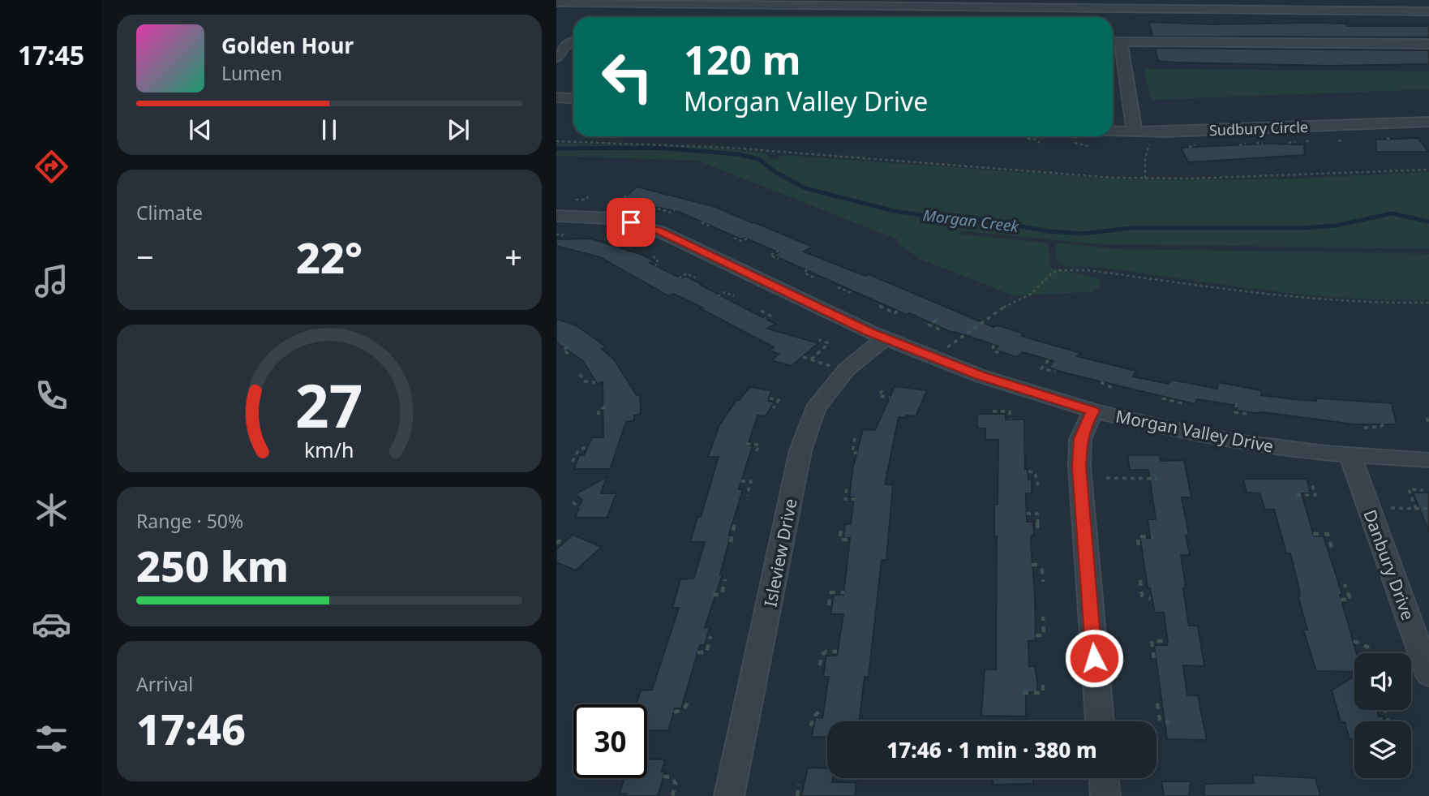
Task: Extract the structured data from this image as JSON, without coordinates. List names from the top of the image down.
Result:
{
  "streets": {
    "street": [
      "Sudbury Circle",
      "Morgan Valley Drive",
      "Isleview Drive",
      "Danbury Drive"
    ]
  },
  "crossings": [
    ["Morgan Valley Drive", "Isleview Drive"],
    ["Morgan Valley Drive", "Danbury Drive"]
  ],
  "water": ["Morgan Creek"],
  "page": {
    "tabs": "17:45",
    "turn": ["120 m", "Morgan Valley Drive"],
    "song": ["Golden Hour", "Lumen"],
    "tile": [
      "Climate",
      ["Range · 50%", "250 km"],
      ["Arrival", "17:46"]
    ],
    "heat": ["−", "22°", "+"],
    "limit": "30",
    "trip": "17:46 · 1 min · 380 m",
    "gauge": ["27", "km/h"]
  }
}
